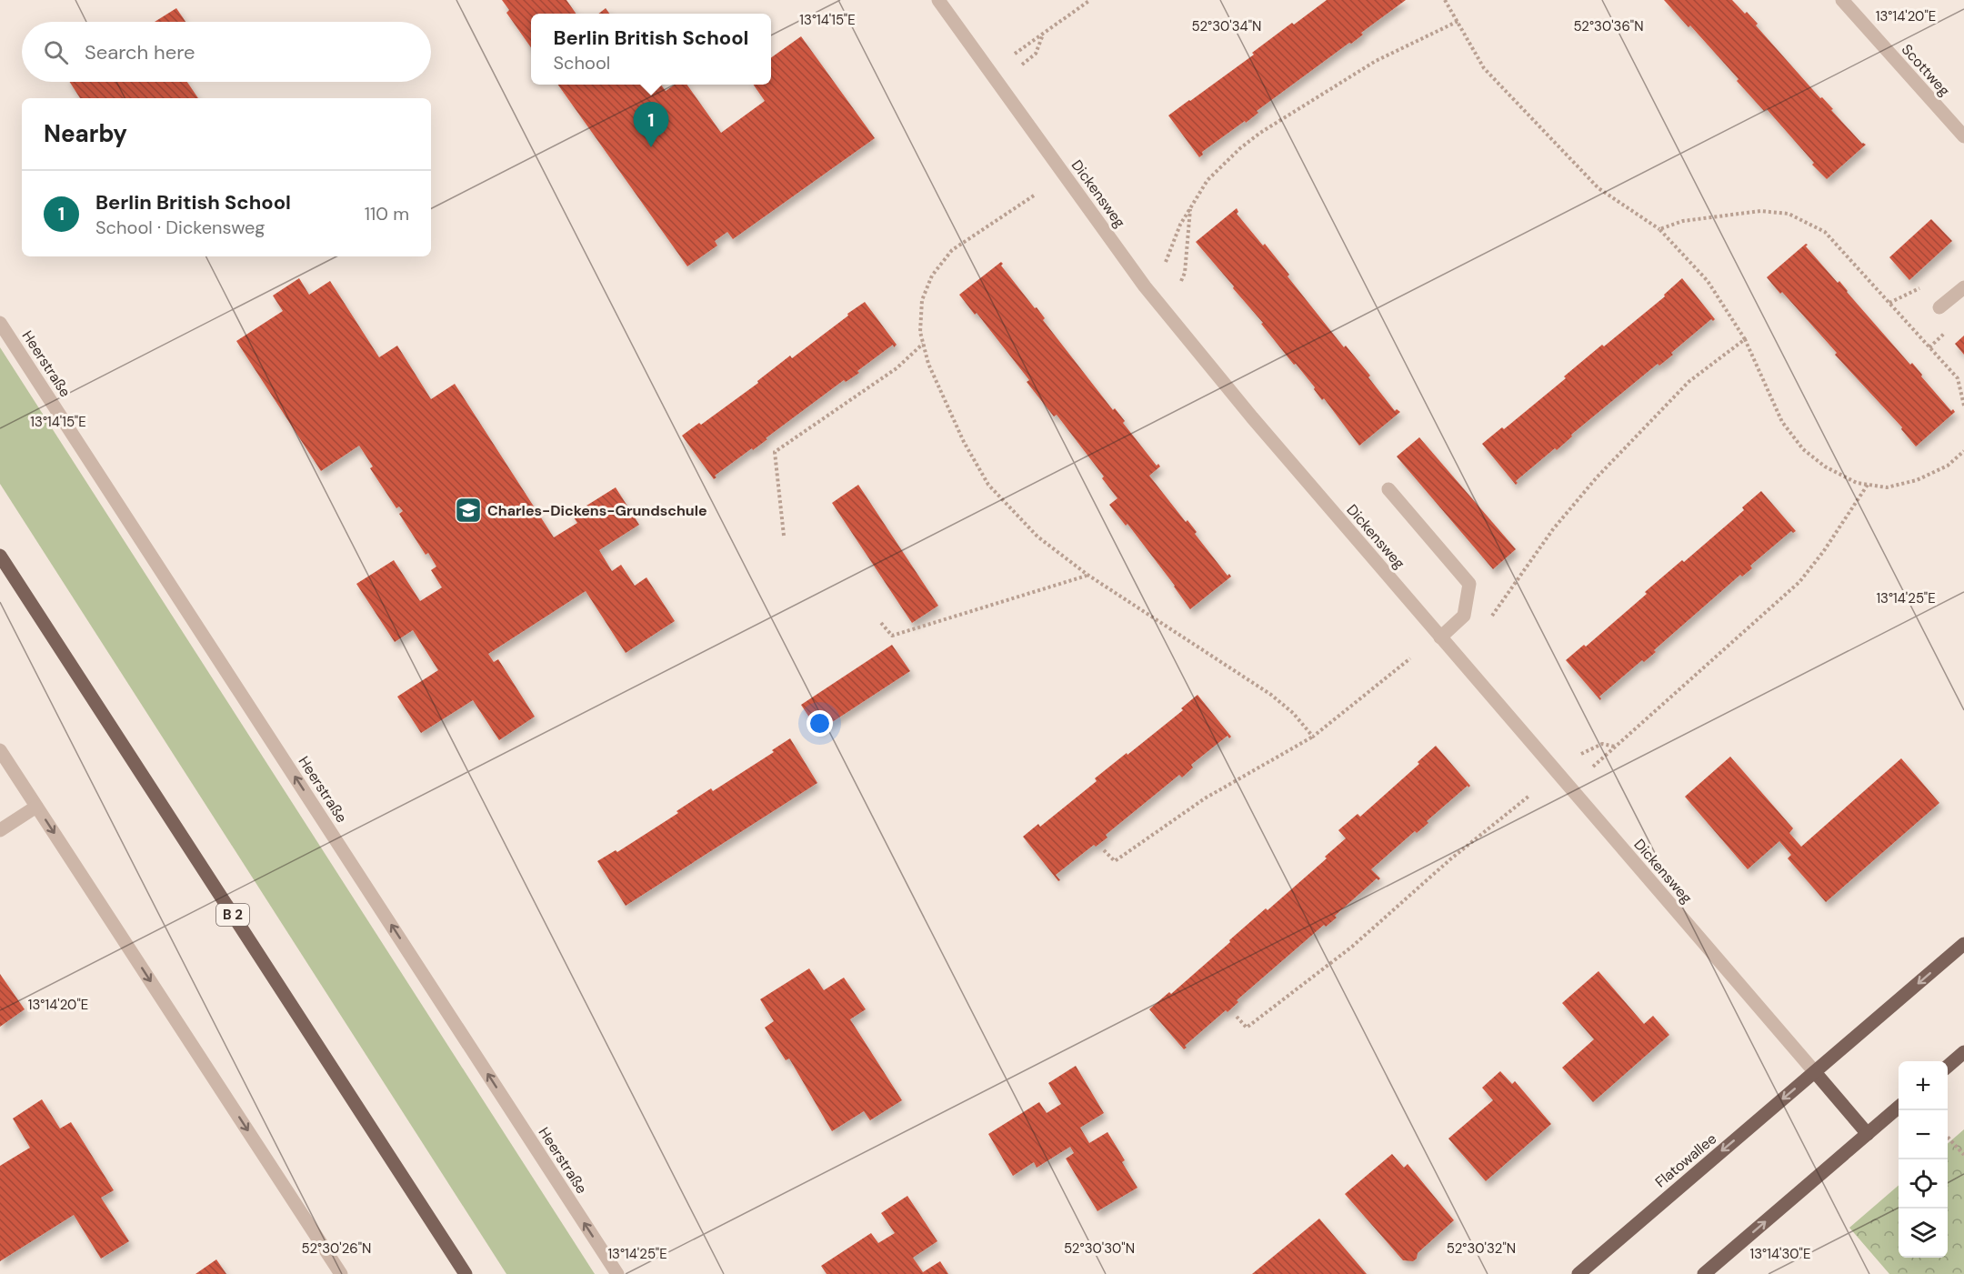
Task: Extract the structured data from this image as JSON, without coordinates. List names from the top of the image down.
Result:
{
  "streets": {
    "main road": ["B 2", "Flatowallee"],
    "street": ["Scottweg", "Dickensweg", "Heerstraße"]
  },
  "crossings": [
    ["Dickensweg", "Flatowallee"]
  ],
  "one_way": ["Heerstraße"],
  "places": {
    "school or university": ["Charles-Dickens-Grundschule"]
  },
  "page": {
    "popup": ["Berlin British School", "School"],
    "search": "Search here",
    "heading": "Nearby",
    "pins": "1",
    "list": [
      {
        "mark": "1",
        "name": "Berlin British School",
        "note": "School · Dickensweg",
        "value": "110 m"
      }
    ],
    "map_buttons": ["+", "−"]
  },
  "coordinates": [
    "13°14'20\"E",
    "13°14'15\"E",
    "52°30'34\"N",
    "52°30'36\"N",
    "13°14'25\"E",
    "52°30'26\"N",
    "52°30'30\"N",
    "52°30'32\"N",
    "13°14'30\"E"
  ]
}
